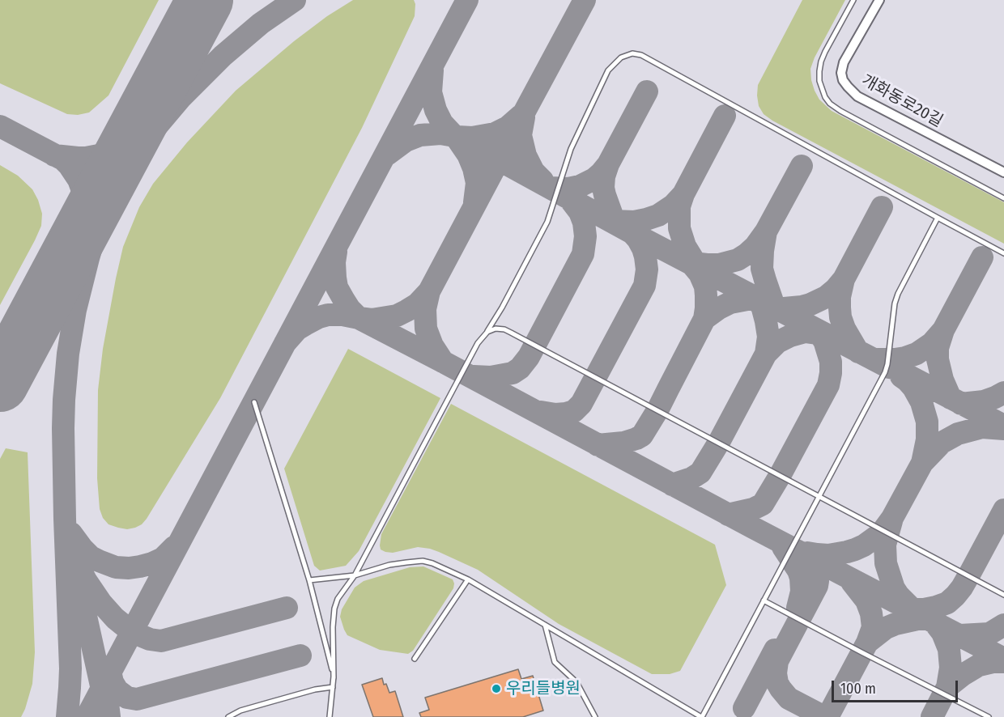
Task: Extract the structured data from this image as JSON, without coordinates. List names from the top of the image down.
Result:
{
  "streets": {
    "street": ["개화동로20길"]
  },
  "places": ["우리들병원"],
  "scale_bar": "100 m"
}
